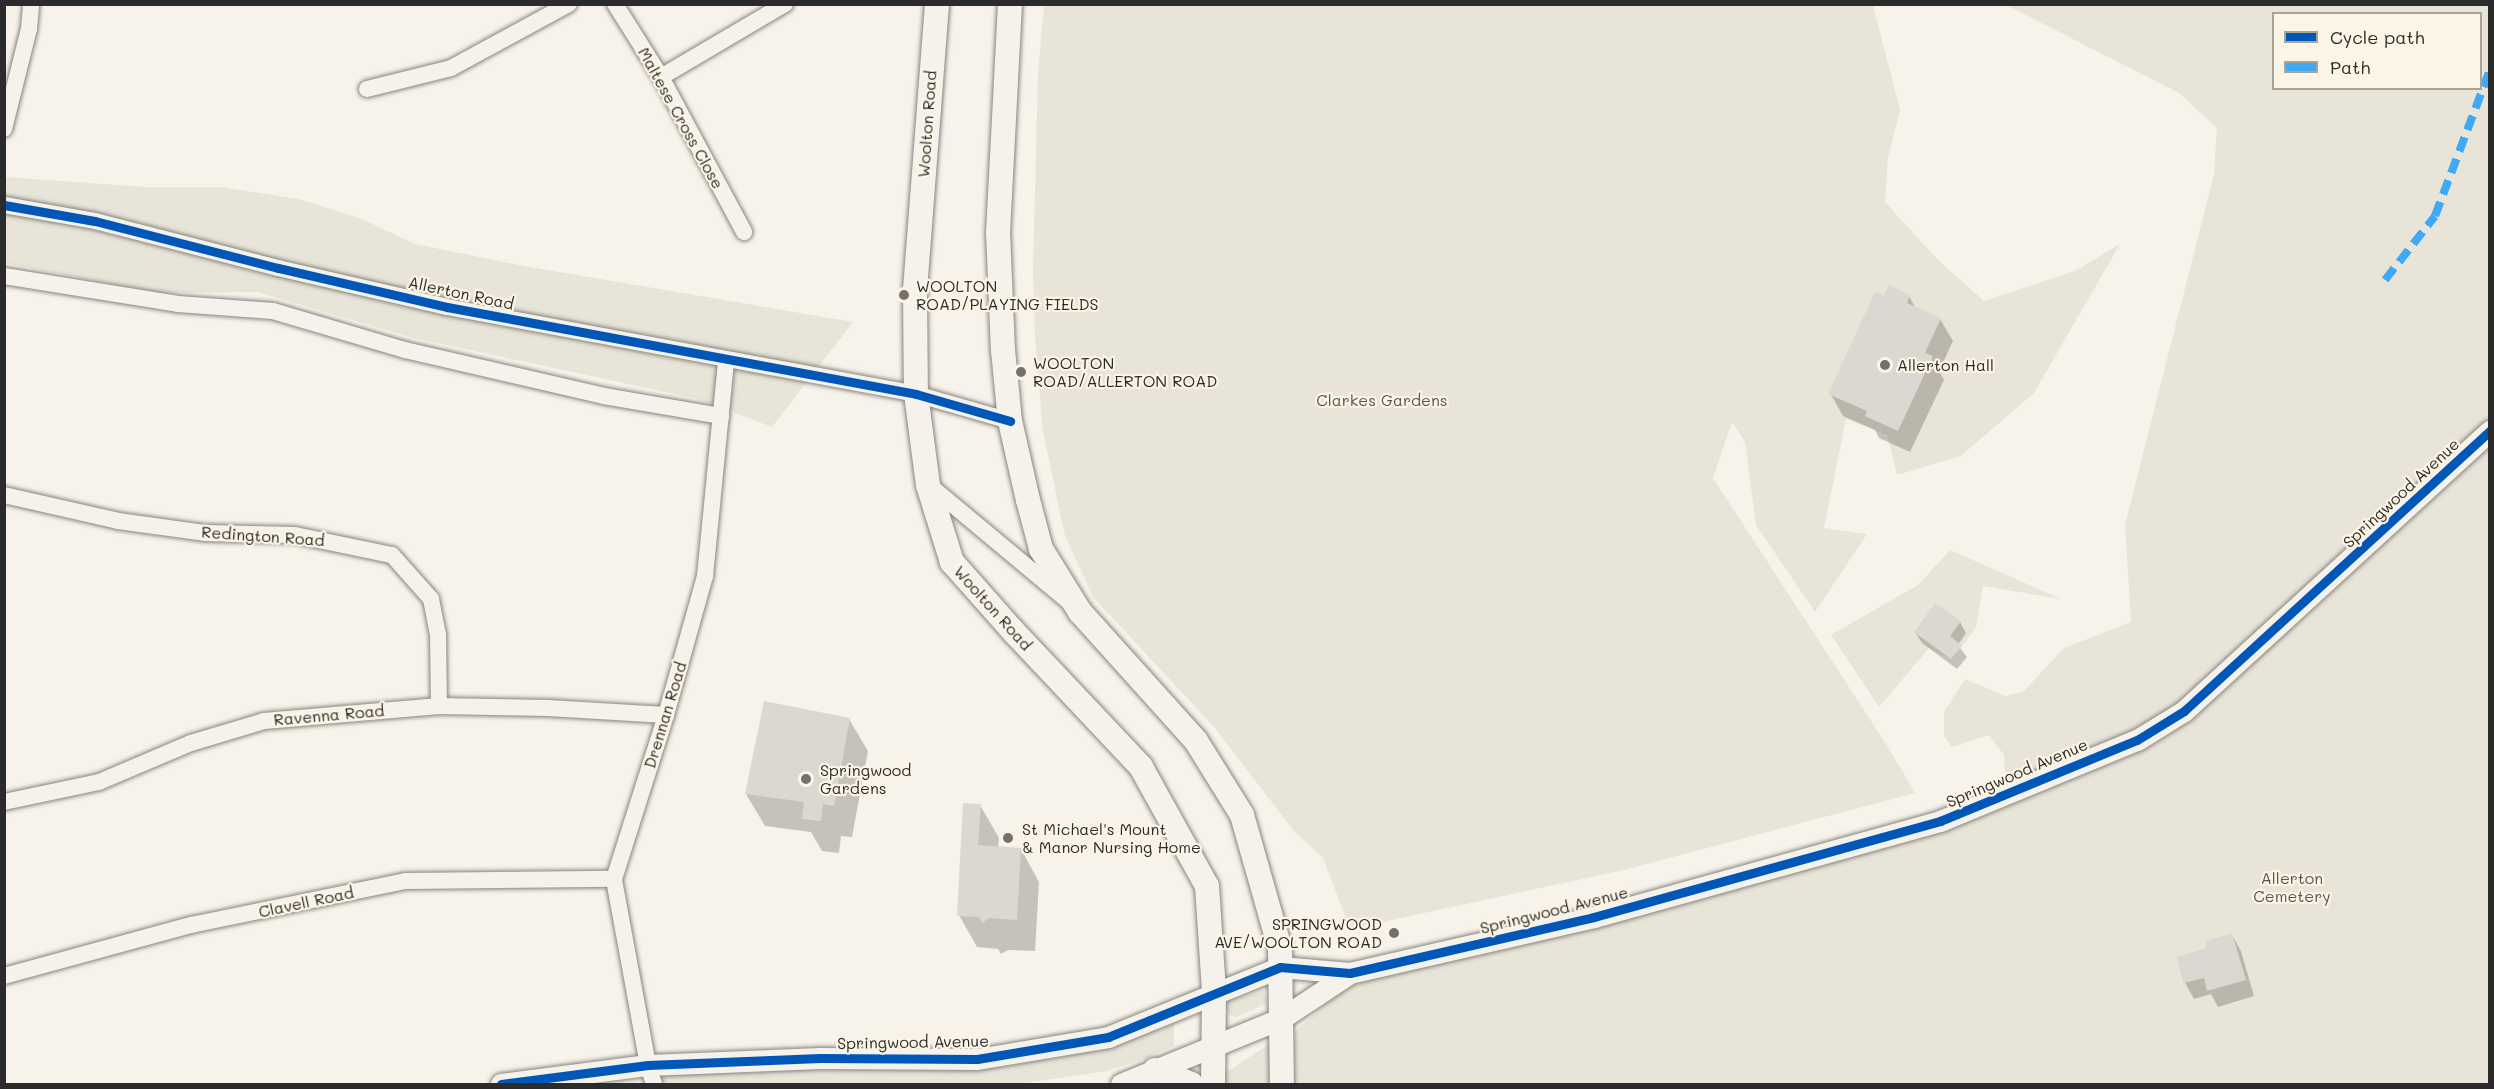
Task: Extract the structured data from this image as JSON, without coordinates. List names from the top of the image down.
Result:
{
  "streets": {
    "main road": ["Woolton Road"],
    "street": [
      "Maltese Cross Close",
      "Allerton Road",
      "Springwood Avenue",
      "Redington Road",
      "Ravenna Road",
      "Drennan Road",
      "Clavell Road"
    ]
  },
  "crossings": [
    ["Woolton Road", "Allerton Road"],
    ["Woolton Road", "Springwood Avenue"],
    ["Allerton Road", "Drennan Road"],
    ["Springwood Avenue", "Drennan Road"],
    ["Redington Road", "Ravenna Road"],
    ["Ravenna Road", "Drennan Road"],
    ["Drennan Road", "Clavell Road"]
  ],
  "parks": ["Clarkes Gardens", "Allerton Cemetery"],
  "places": [
    "WOOLTON ROAD/PLAYING FIELDS",
    "Allerton Hall",
    "WOOLTON ROAD/ALLERTON ROAD",
    "Springwood Gardens",
    "St Michael's Mount & Manor Nursing Home",
    "SPRINGWOOD AVE/WOOLTON ROAD"
  ],
  "legend": ["Cycle path", "Path"]
}
